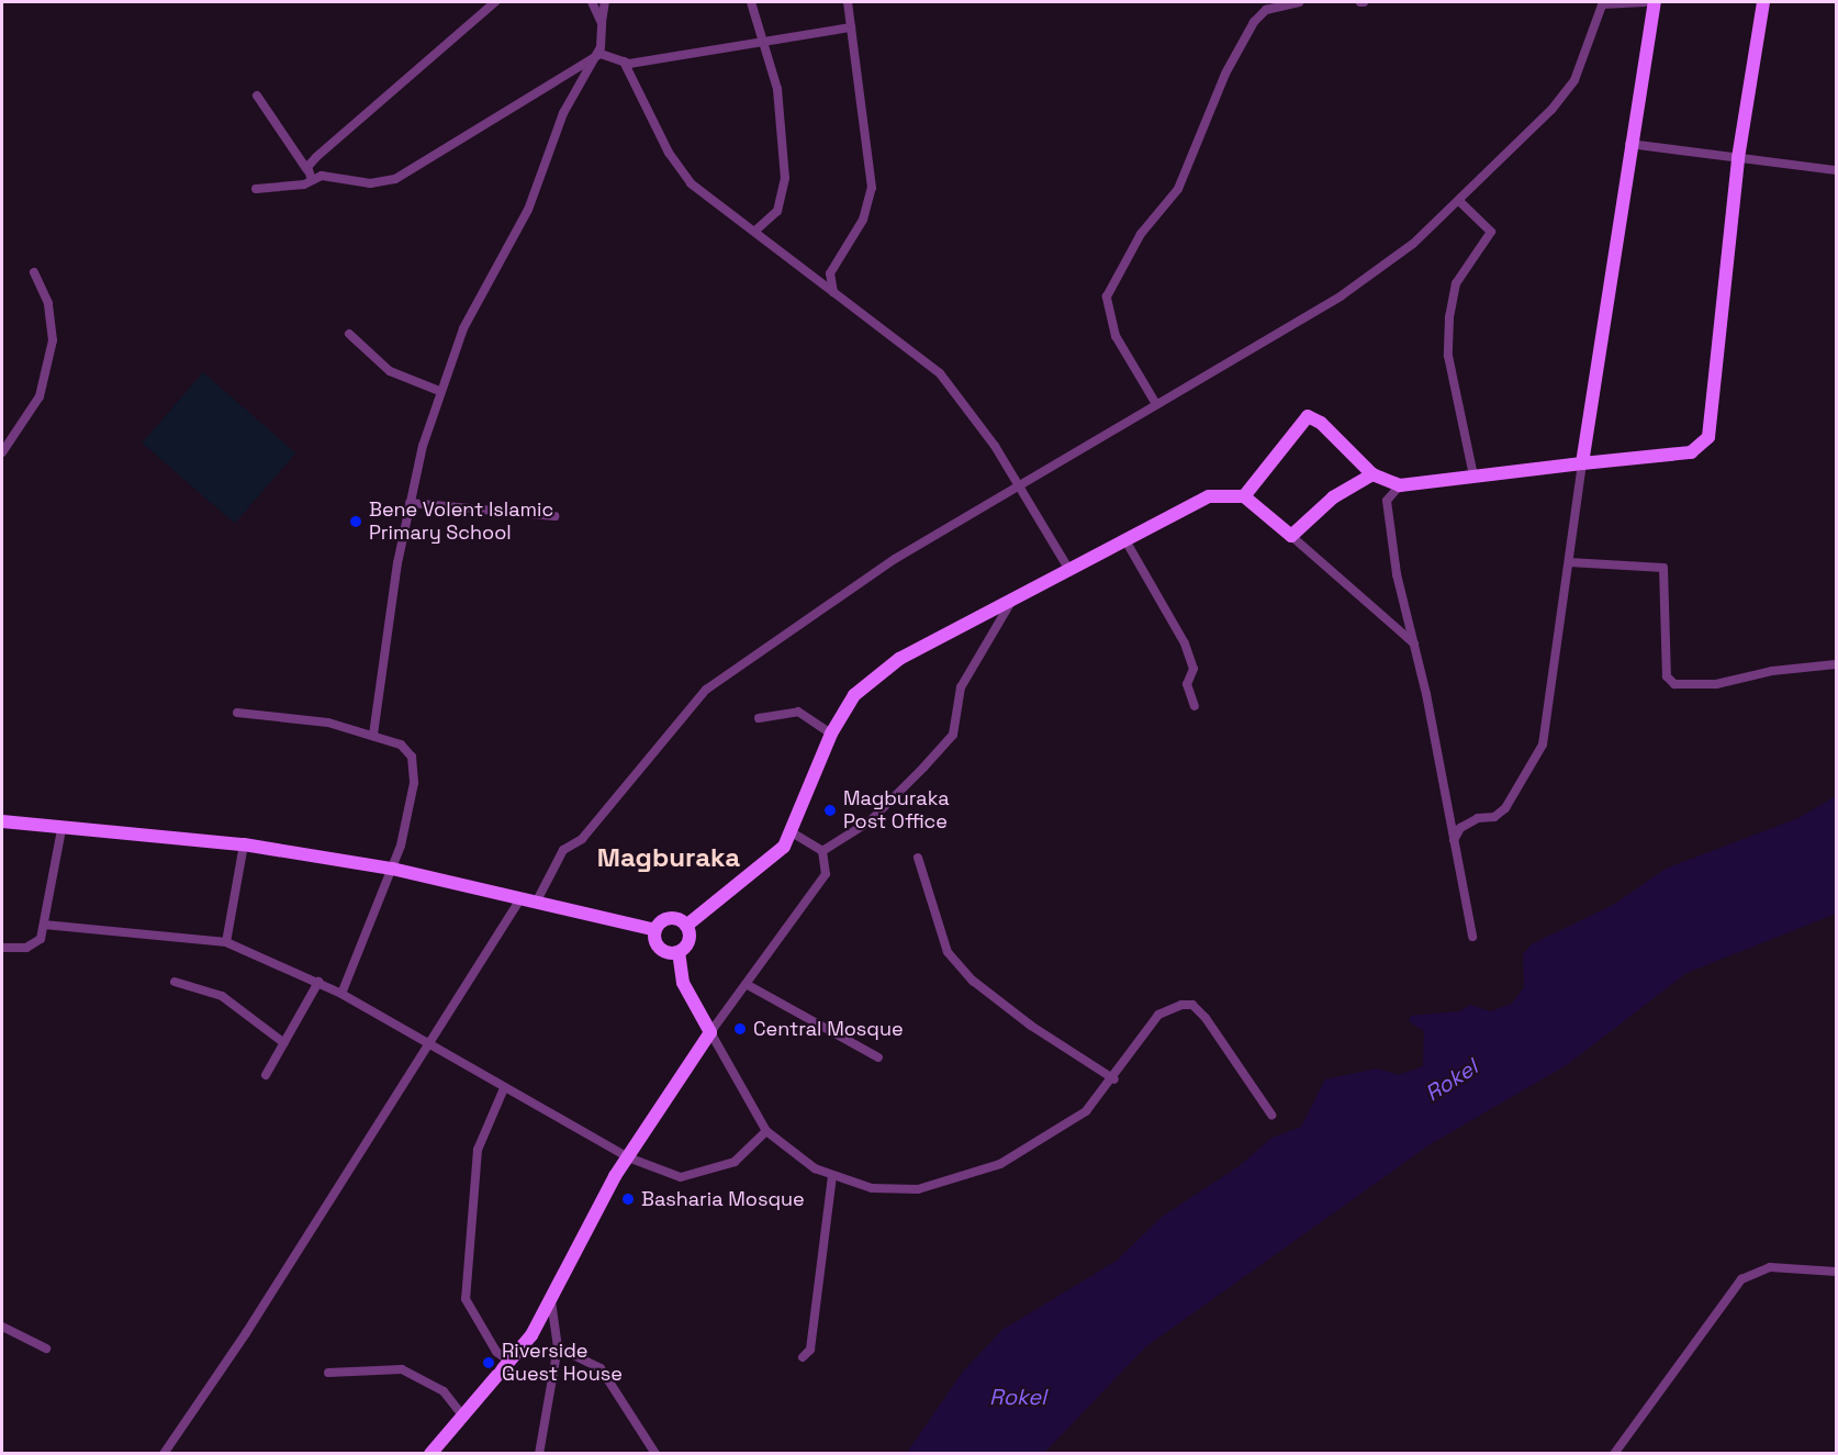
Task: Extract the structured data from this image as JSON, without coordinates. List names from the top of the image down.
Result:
{
  "districts": ["Magburaka"],
  "water": ["Rokel"],
  "places": [
    "Bene Volent Islamic Primary School",
    "Magburaka Post Office",
    "Central Mosque",
    "Basharia Mosque",
    "Riverside Guest House"
  ]
}
